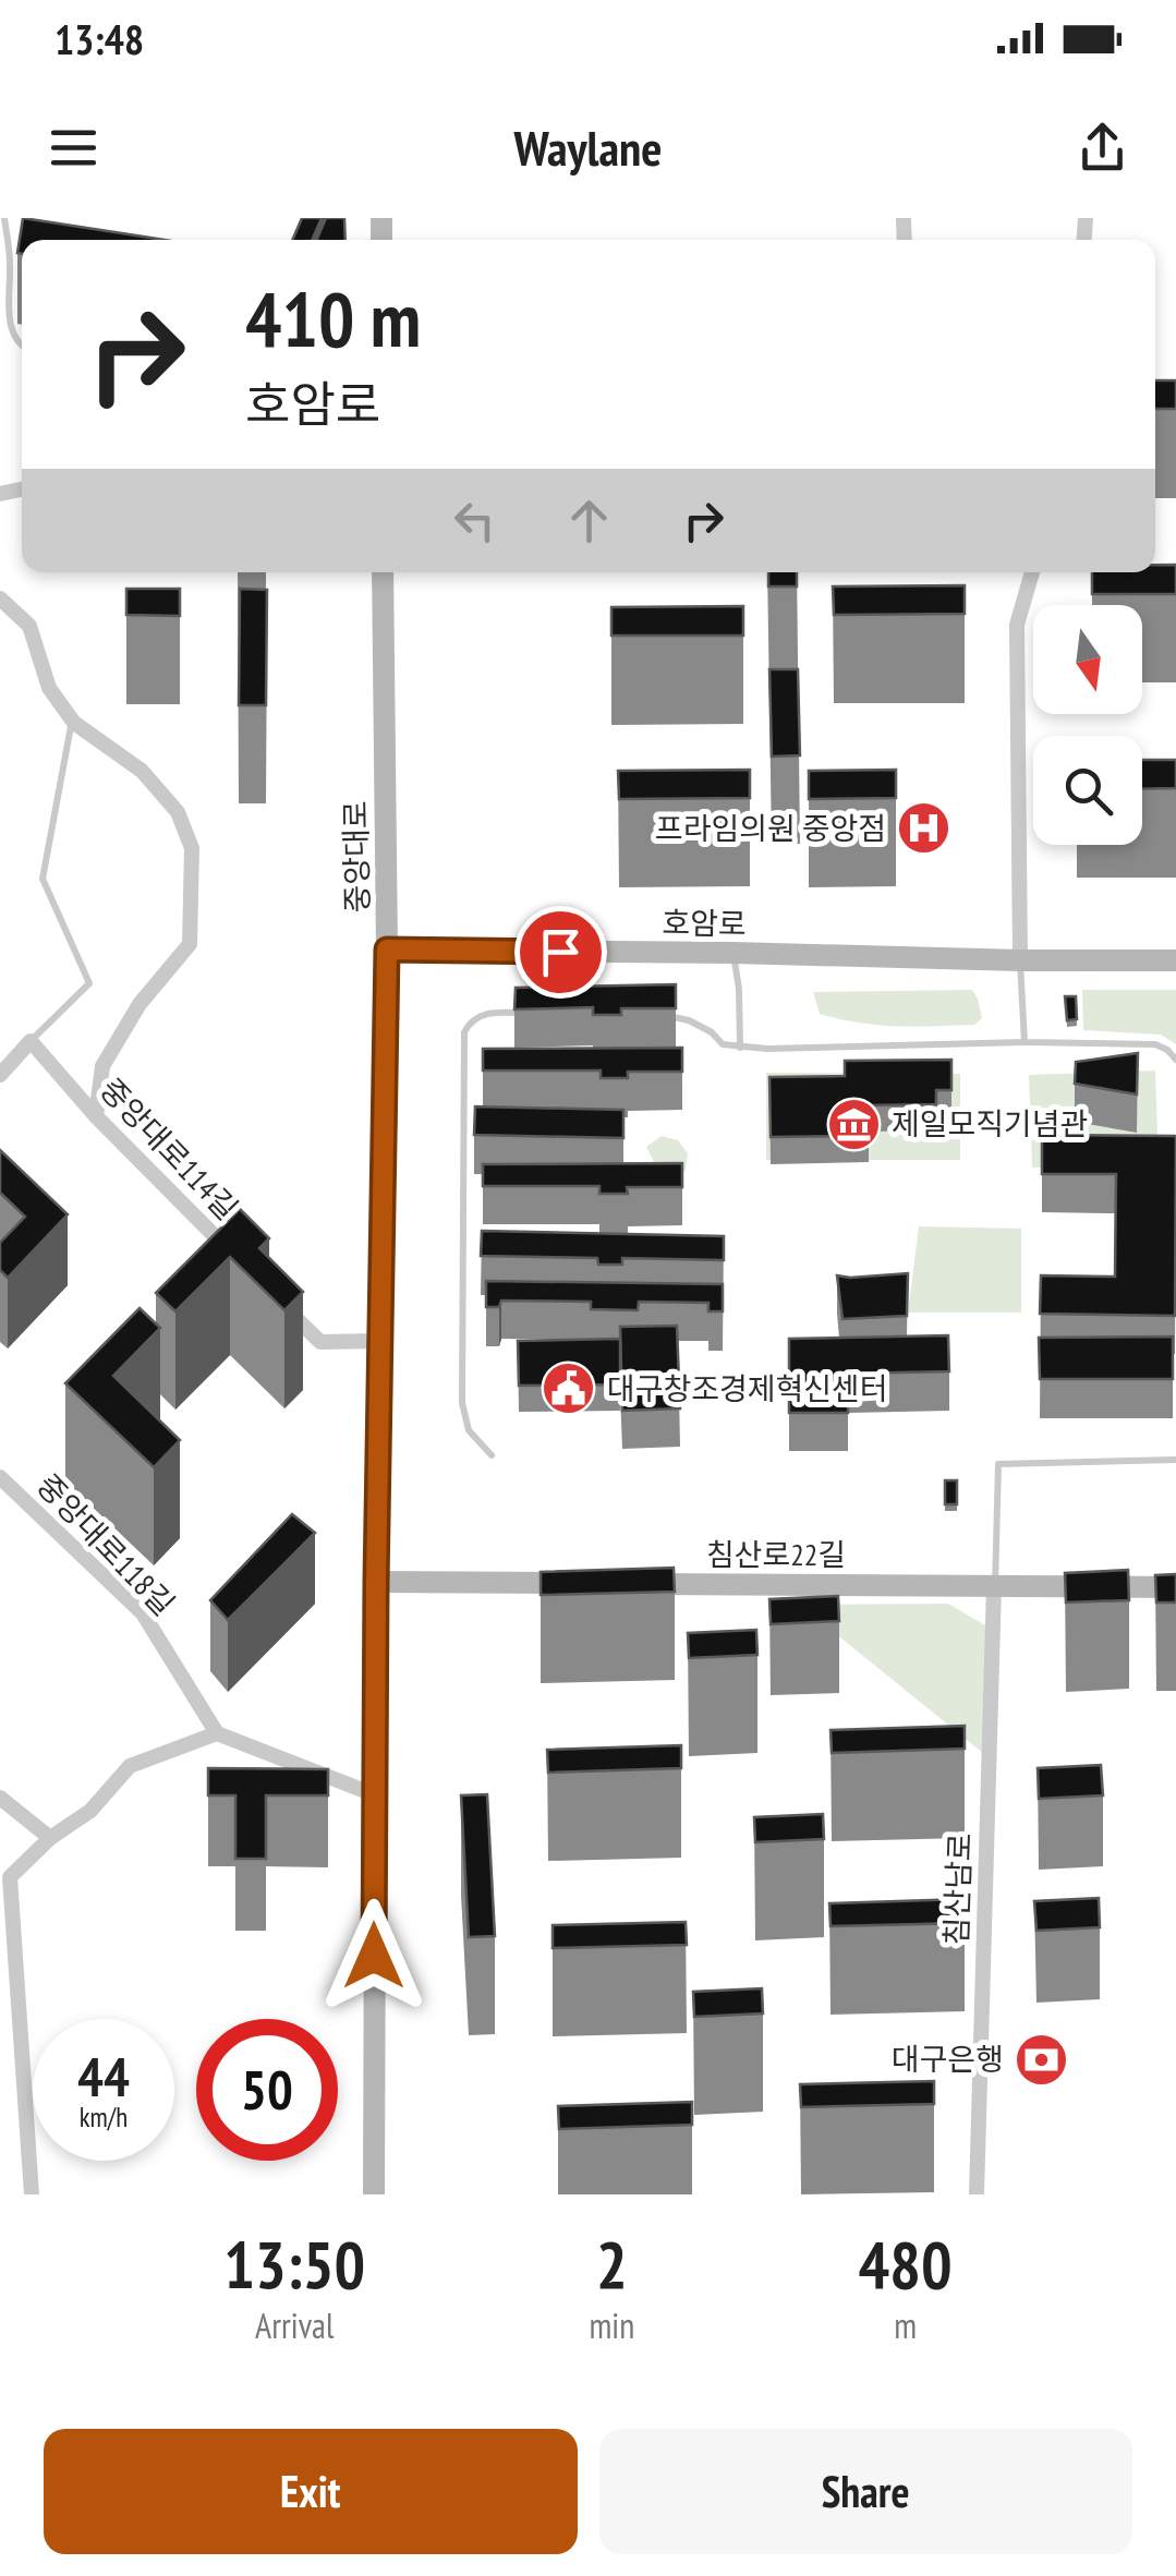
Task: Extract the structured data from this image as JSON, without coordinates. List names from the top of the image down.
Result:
{
  "streets": {
    "main road": ["중앙대로", "호암로", "침산로22길"],
    "street": ["중앙대로114길", "중앙대로118길", "침산남로"]
  },
  "crossings": [
    ["중앙대로", "호암로"],
    ["침산로22길", "침산남로"]
  ],
  "places": {
    "hospital": ["프라임의원 중앙점"],
    "museum": ["제일모직기념관"],
    "public building": ["대구창조경제혁신센터"],
    "bank": ["대구은행"]
  },
  "north": "bottom",
  "page": {
    "status": "13:48",
    "header": "Waylane",
    "turn": ["410 m", "호암로"],
    "speed": "44 km/h",
    "limit": "50",
    "eta": [
      "13:50",
      "Arrival",
      "2",
      "min",
      "480",
      "m"
    ],
    "buttons": ["Exit", "Share"]
  }
}
